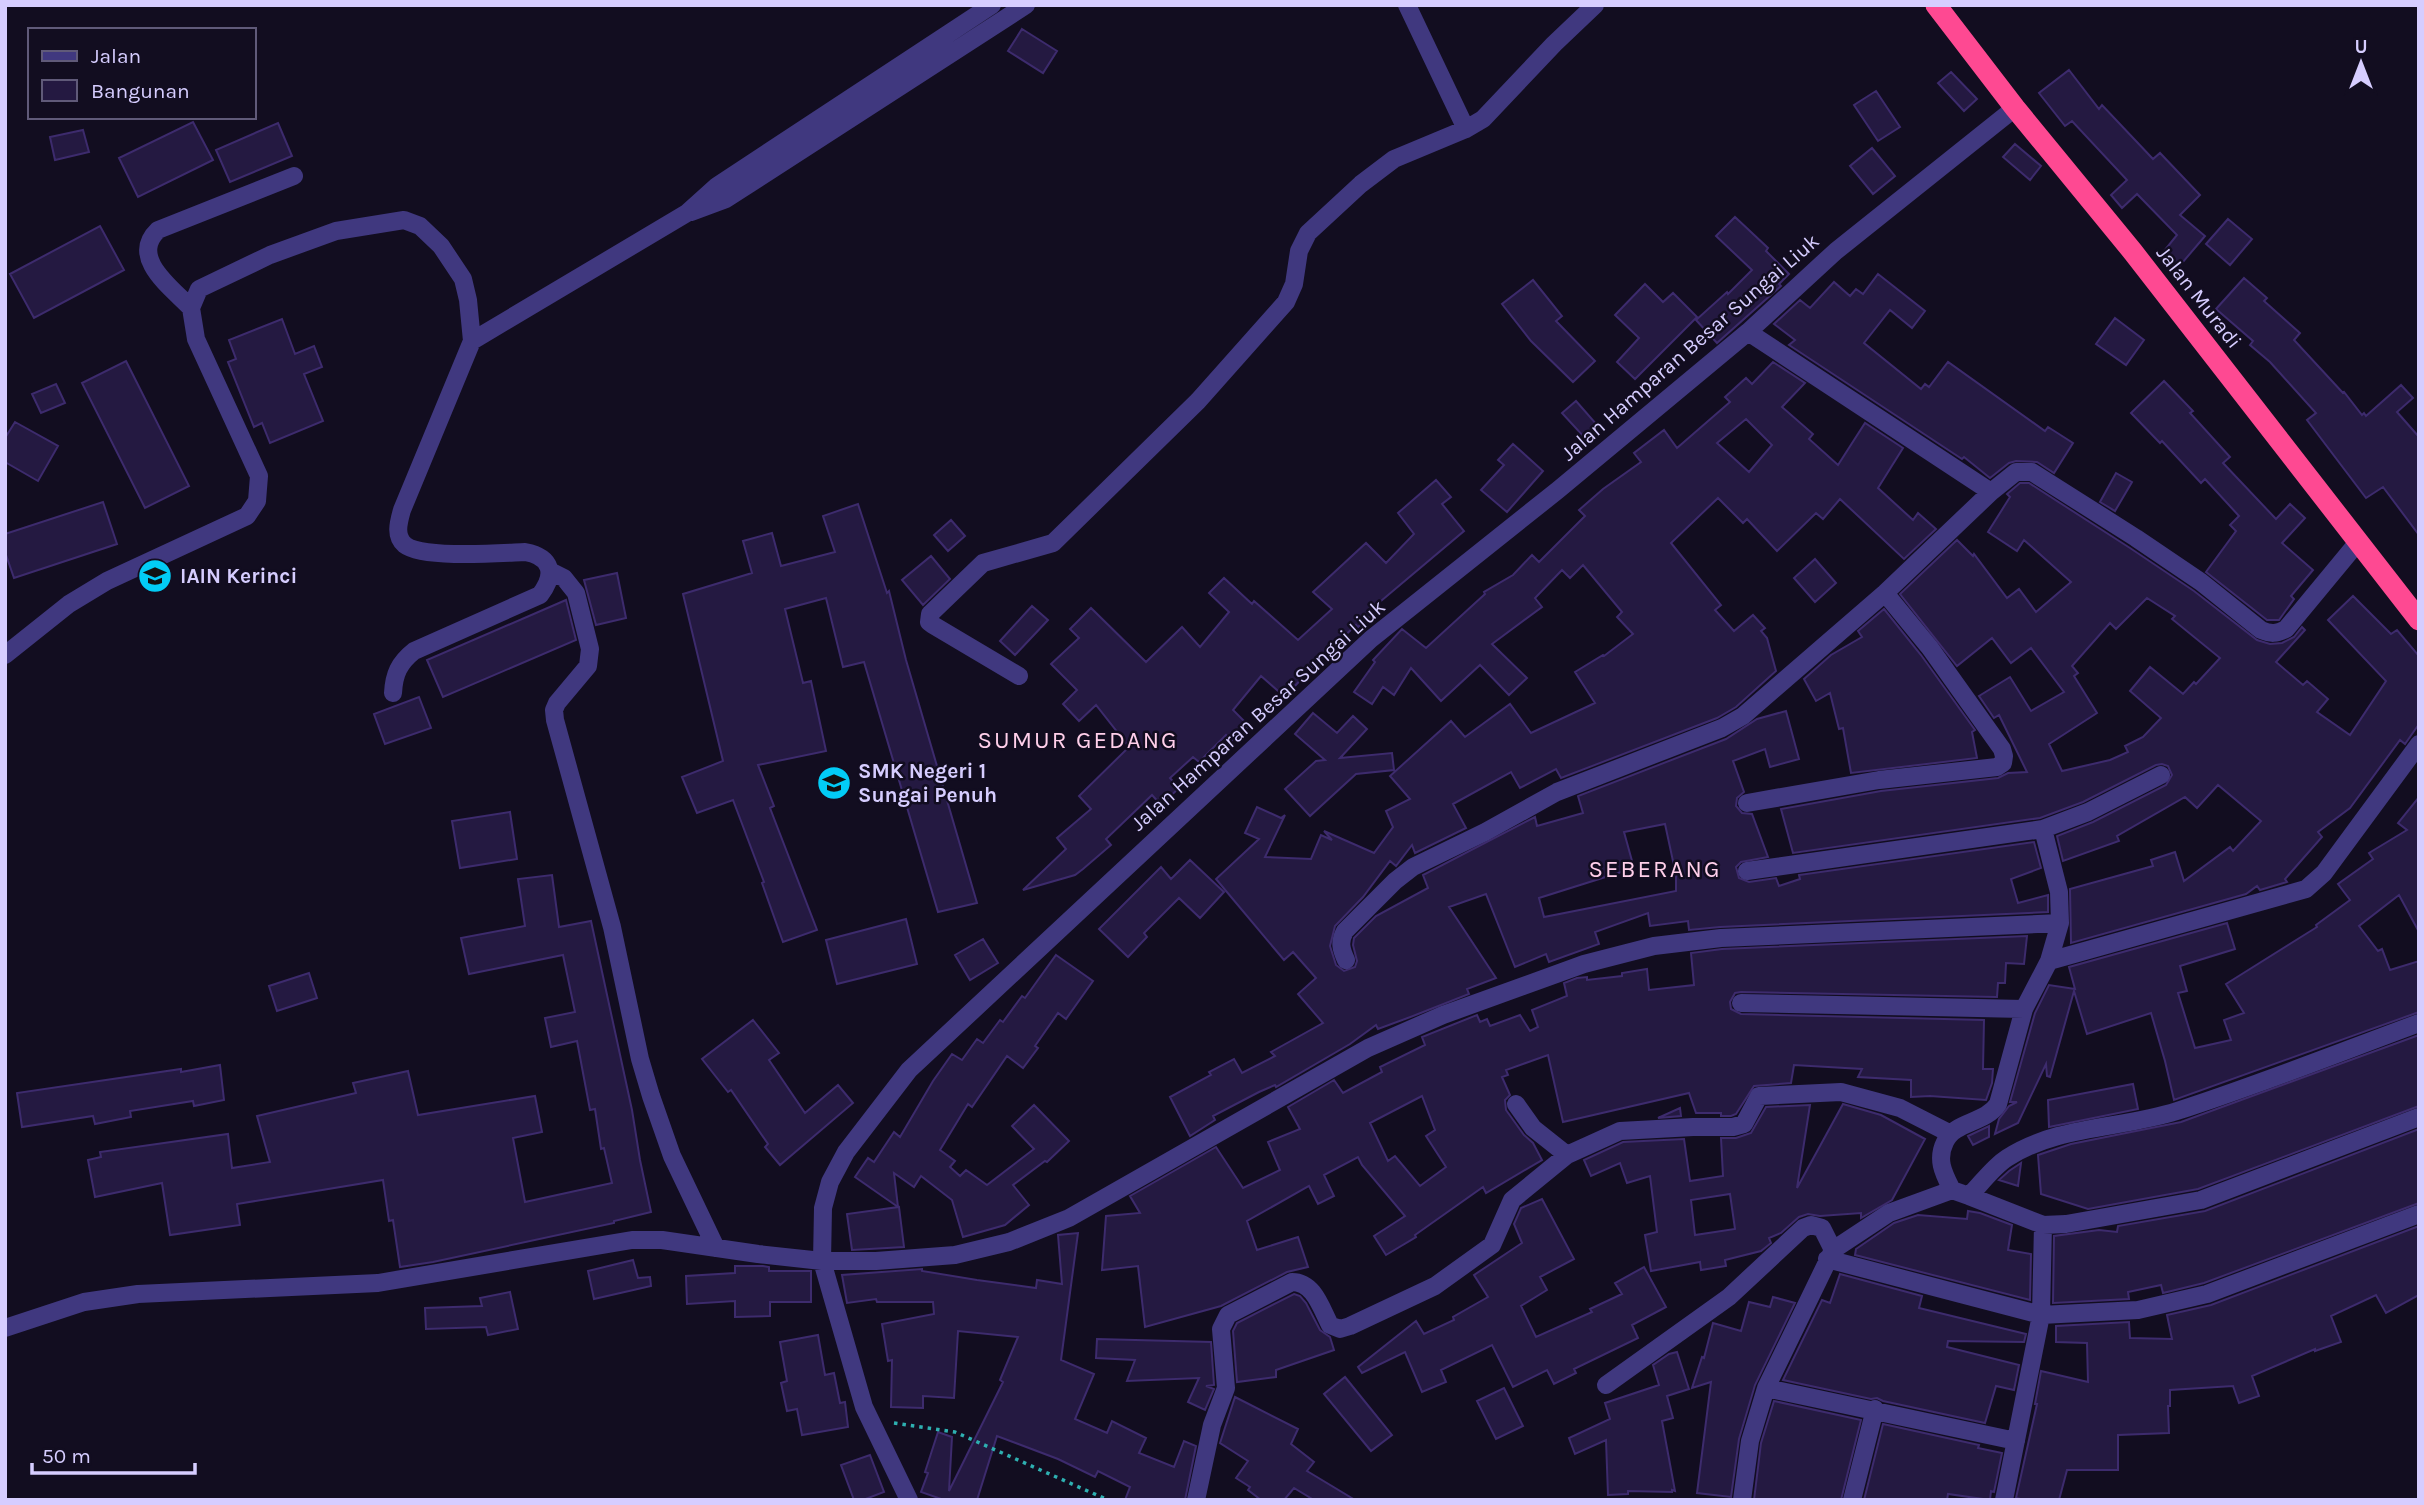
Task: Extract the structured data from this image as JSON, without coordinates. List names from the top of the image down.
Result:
{
  "streets": {
    "highway": ["Jalan Muradi"],
    "street": ["Jalan Hamparan Besar Sungai Liuk"]
  },
  "crossings": [
    ["Jalan Muradi", "Jalan Hamparan Besar Sungai Liuk"]
  ],
  "districts": ["SUMUR GEDANG", "SEBERANG"],
  "places": {
    "school or university": ["IAIN Kerinci", "SMK Negeri 1 Sungai Penuh"]
  },
  "legend": ["Jalan", "Bangunan"],
  "scale_bar": "50 m",
  "north": "top"
}
